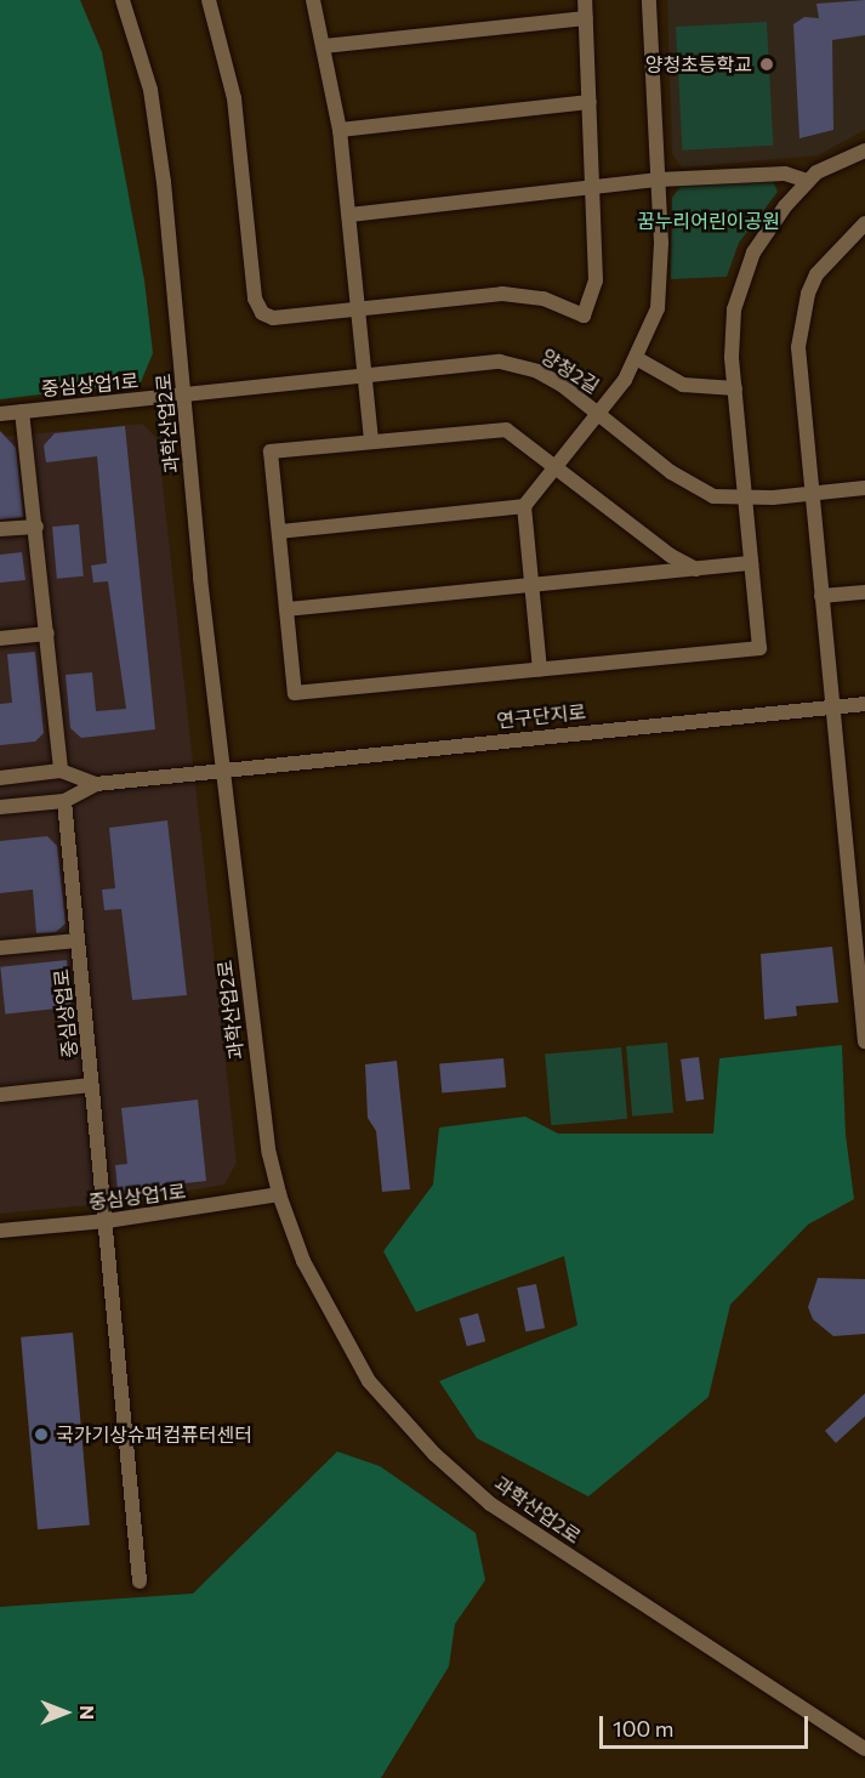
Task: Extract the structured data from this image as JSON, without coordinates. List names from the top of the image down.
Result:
{
  "streets": {
    "street": [
      "양청2길",
      "중심상업1로",
      "과학산업2로",
      "연구단지로",
      "중심상업로"
    ]
  },
  "crossings": [
    ["양청2길", "중심상업1로"],
    ["양청2길", "과학산업2로"],
    ["중심상업1로", "과학산업2로"],
    ["중심상업1로", "중심상업로"],
    ["과학산업2로", "연구단지로"]
  ],
  "parks": ["꿈누리어린이공원"],
  "places": ["양청초등학교", "국가기상슈퍼컴퓨터센터"],
  "scale_bar": "100 m",
  "north": "right"
}
